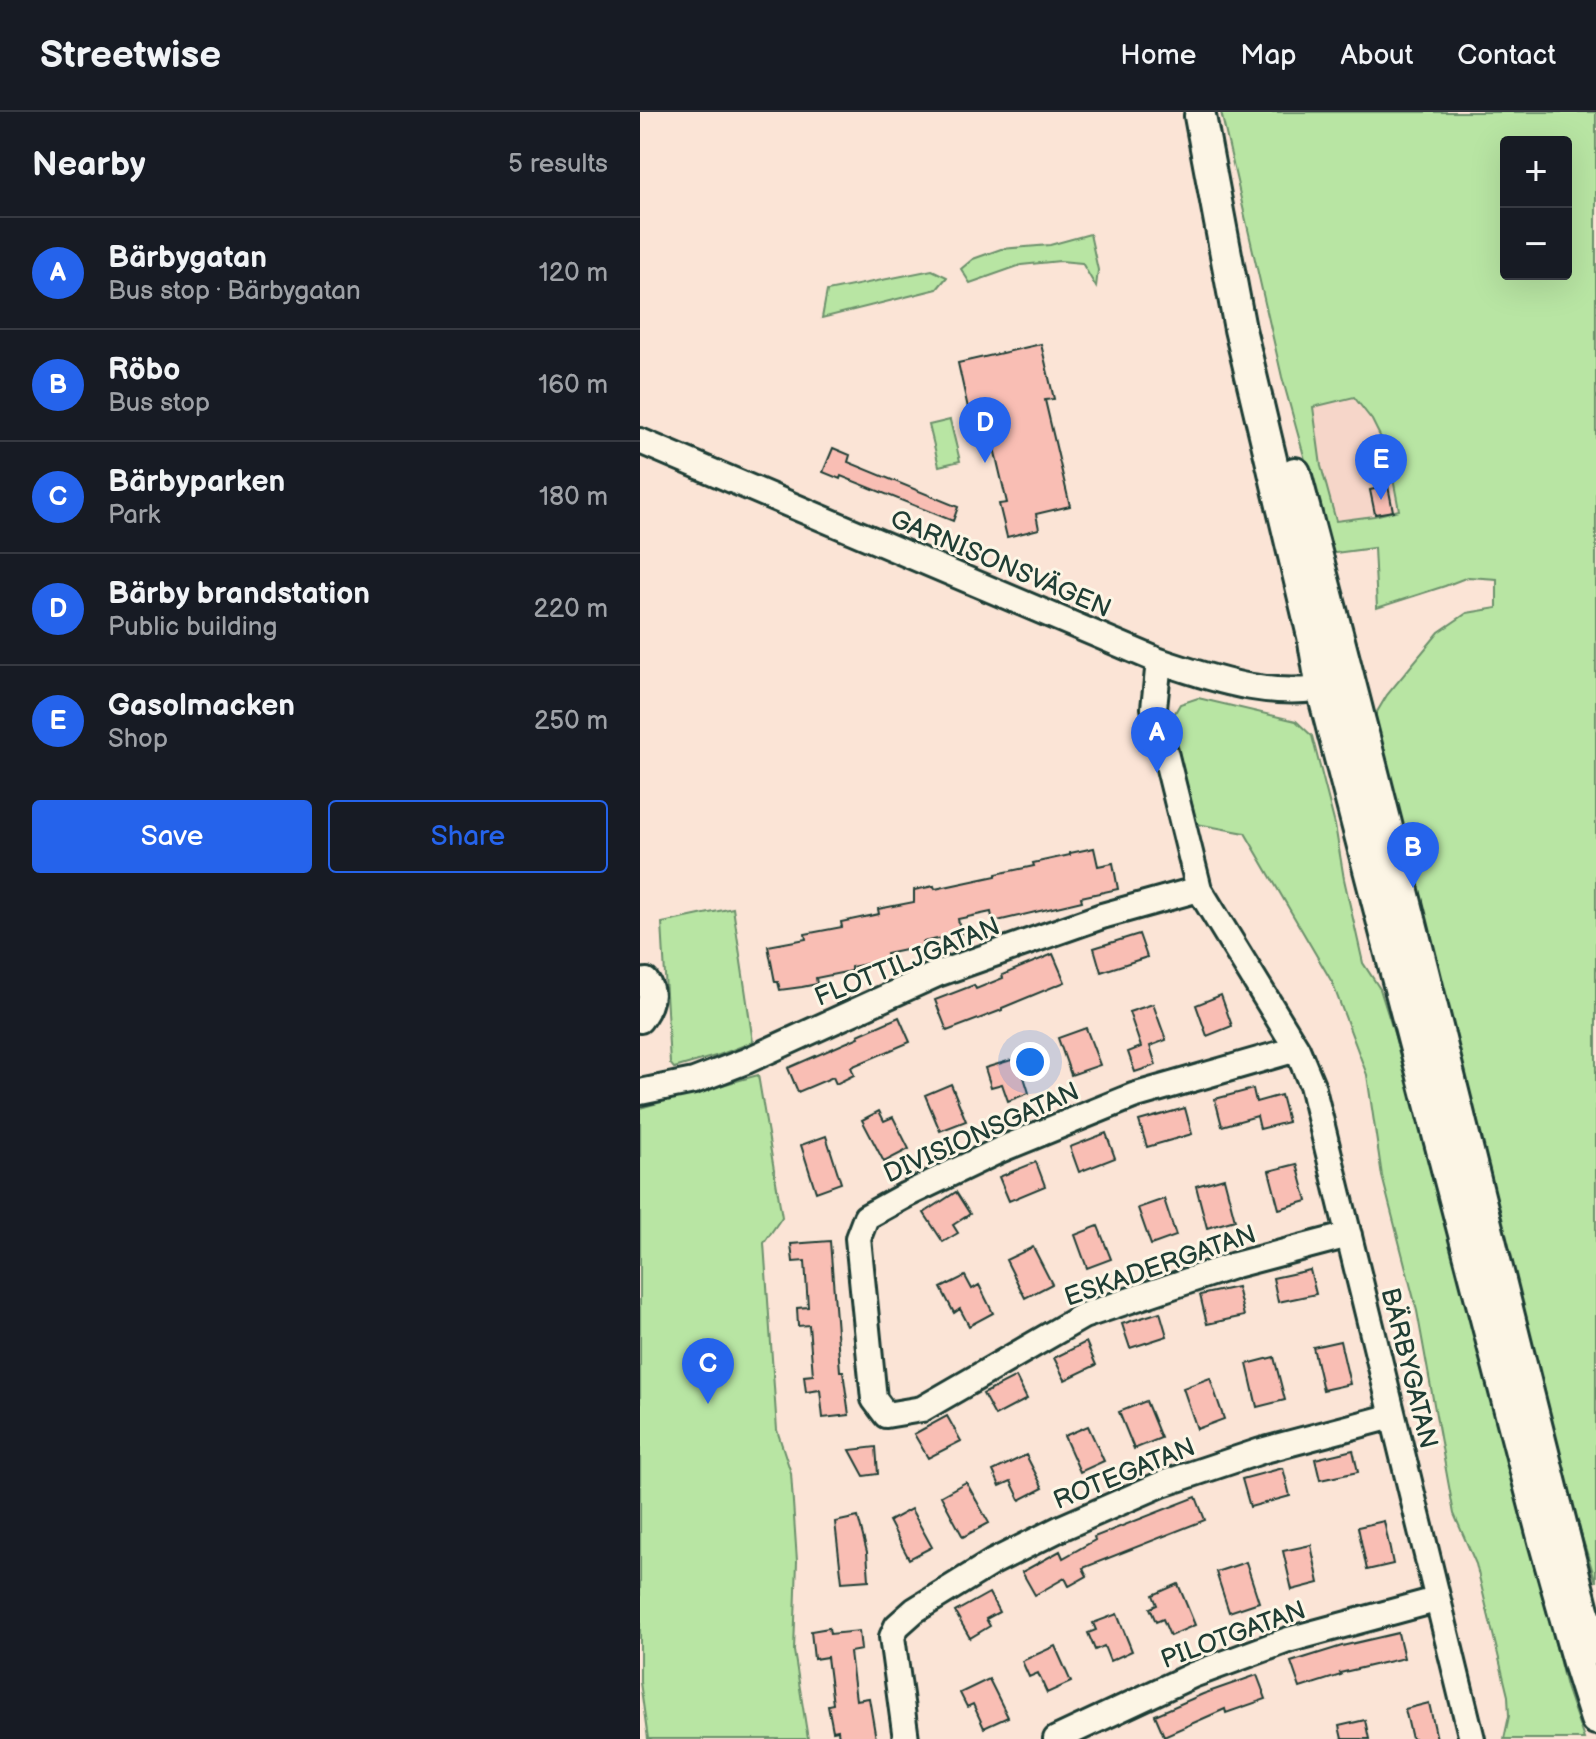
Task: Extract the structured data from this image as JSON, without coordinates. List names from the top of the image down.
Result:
{
  "streets": {
    "street": [
      "GARNISONSVÄGEN",
      "FLOTTILJGATAN",
      "DIVISIONSGATAN",
      "ESKADERGATAN",
      "BÄRBYGATAN",
      "ROTEGATAN",
      "PILOTGATAN"
    ]
  },
  "crossings": [
    ["GARNISONSVÄGEN", "BÄRBYGATAN"],
    ["FLOTTILJGATAN", "BÄRBYGATAN"],
    ["DIVISIONSGATAN", "ESKADERGATAN"],
    ["DIVISIONSGATAN", "BÄRBYGATAN"],
    ["ESKADERGATAN", "BÄRBYGATAN"],
    ["BÄRBYGATAN", "ROTEGATAN"],
    ["BÄRBYGATAN", "PILOTGATAN"]
  ],
  "page": {
    "header": "Streetwise",
    "nav": [
      "Home",
      "Map",
      "About",
      "Contact"
    ],
    "heading": ["Nearby", "5 results"],
    "map_buttons": ["+", "−"],
    "list": [
      {
        "mark": "A",
        "name": "Bärbygatan",
        "note": "Bus stop · Bärbygatan",
        "value": "120 m"
      },
      {
        "mark": "B",
        "name": "Röbo",
        "note": "Bus stop",
        "value": "160 m"
      },
      {
        "mark": "C",
        "name": "Bärbyparken",
        "note": "Park",
        "value": "180 m"
      },
      {
        "mark": "D",
        "name": "Bärby brandstation",
        "note": "Public building",
        "value": "220 m"
      },
      {
        "mark": "E",
        "name": "Gasolmacken",
        "note": "Shop",
        "value": "250 m"
      }
    ],
    "pins": [
      "D",
      "E",
      "A",
      "B",
      "C"
    ],
    "buttons": ["Save", "Share"]
  }
}
